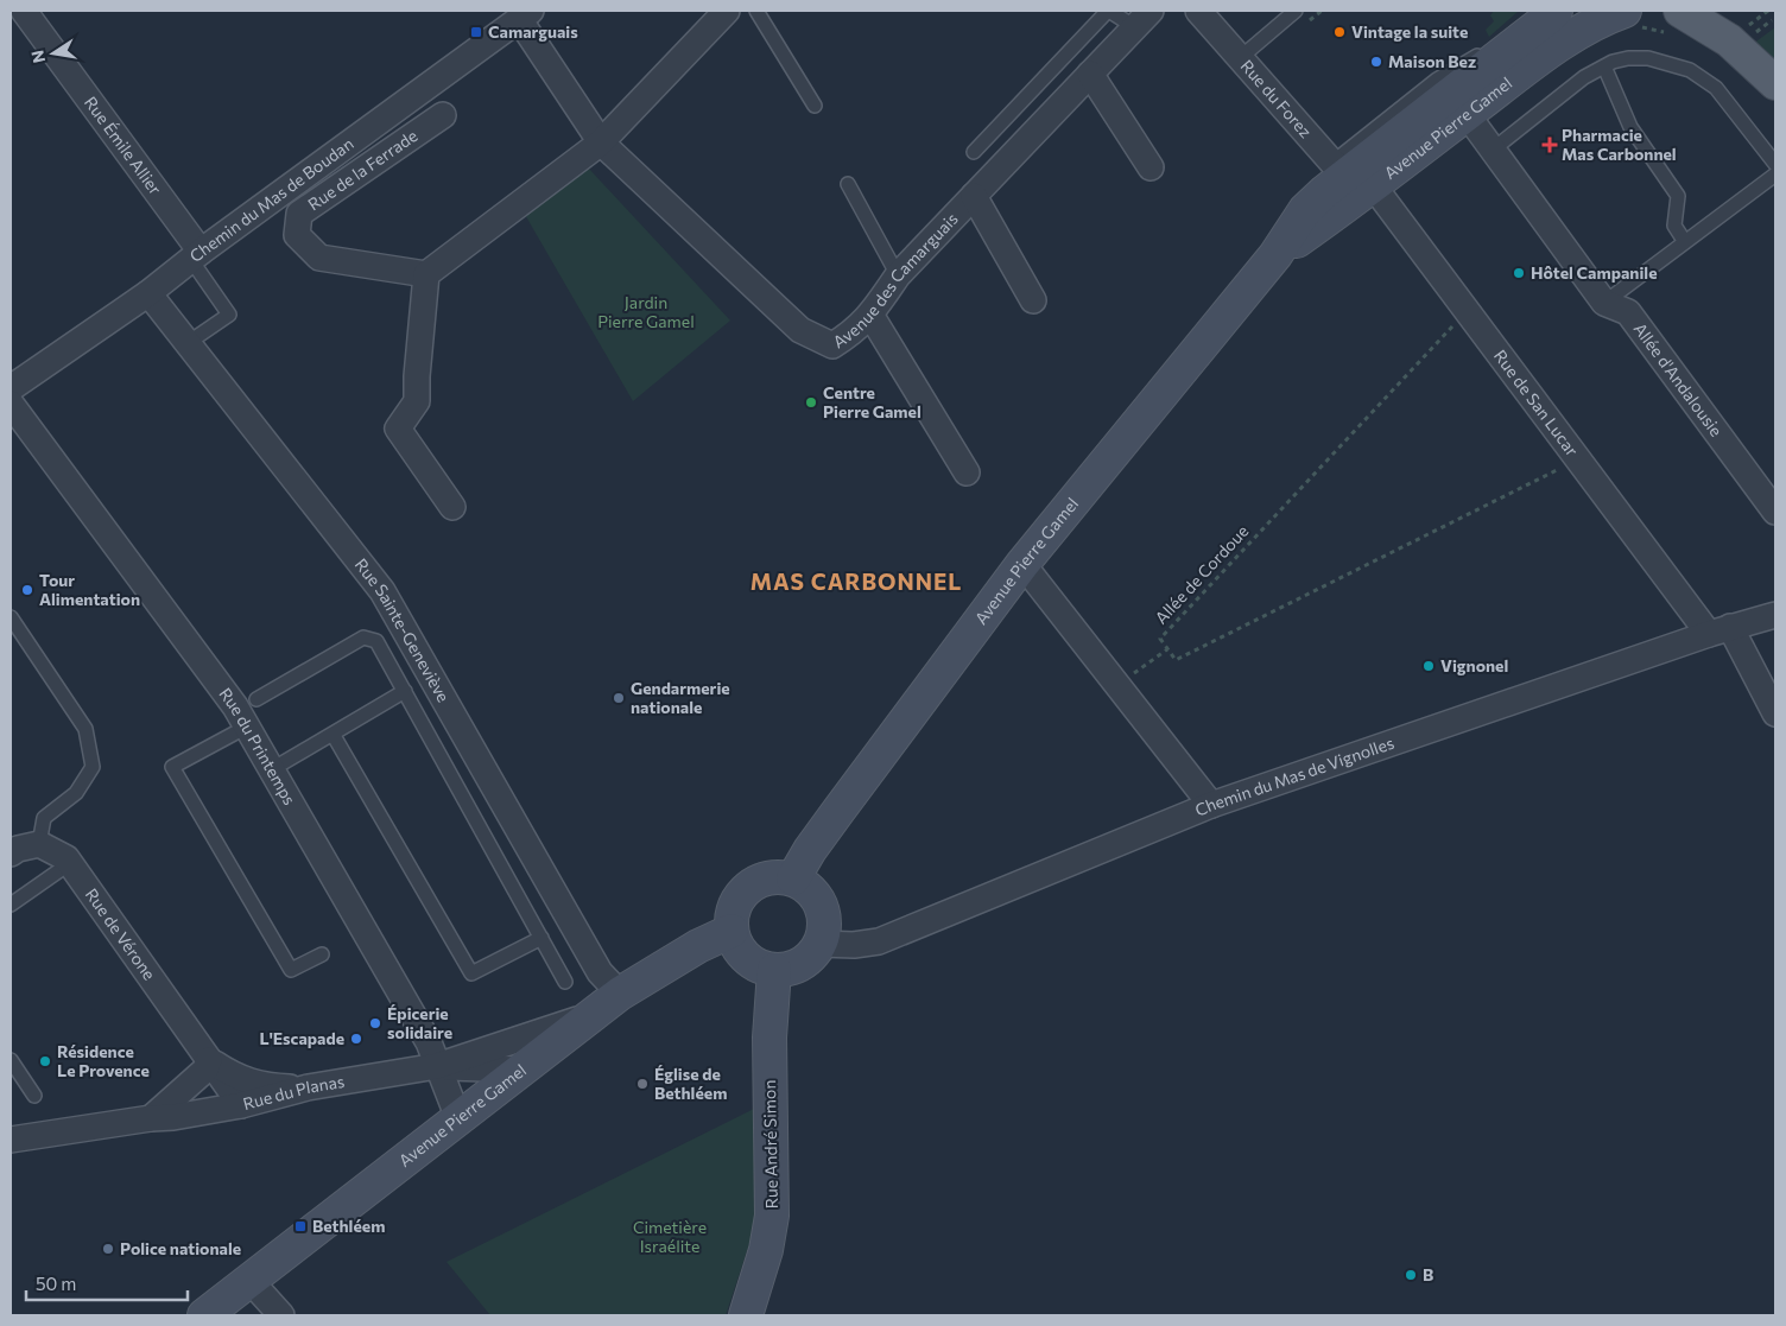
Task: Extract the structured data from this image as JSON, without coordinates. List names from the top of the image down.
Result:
{
  "streets": {
    "street": [
      "Rue du Forez",
      "Avenue Pierre Gamel",
      "Rue Émile Allier",
      "Rue de la Ferrade",
      "Chemin du Mas de Boudan",
      "Avenue des Camarguais",
      "Allée d'Andalousie",
      "Rue de San Lucar",
      "Rue Sainte-Geneviève",
      "Rue du Printemps",
      "Chemin du Mas de Vignolles",
      "Rue de Vérone",
      "Rue du Planas",
      "Rue André Simon"
    ],
    "path": ["Allée de Cordoue"]
  },
  "crossings": [
    ["Rue du Forez", "Avenue Pierre Gamel"],
    ["Rue du Forez", "Rue de San Lucar"],
    ["Avenue Pierre Gamel", "Allée d'Andalousie"],
    ["Avenue Pierre Gamel", "Rue de San Lucar"],
    ["Avenue Pierre Gamel", "Rue Sainte-Geneviève"],
    ["Avenue Pierre Gamel", "Rue du Printemps"],
    ["Avenue Pierre Gamel", "Chemin du Mas de Vignolles"],
    ["Avenue Pierre Gamel", "Rue du Planas"],
    ["Avenue Pierre Gamel", "Rue André Simon"],
    ["Rue Émile Allier", "Chemin du Mas de Boudan"],
    ["Chemin du Mas de Boudan", "Avenue des Camarguais"],
    ["Chemin du Mas de Boudan", "Rue Sainte-Geneviève"],
    ["Rue de San Lucar", "Allée de Cordoue"],
    ["Rue de San Lucar", "Chemin du Mas de Vignolles"],
    ["Rue du Printemps", "Rue du Planas"],
    ["Chemin du Mas de Vignolles", "Rue André Simon"],
    ["Rue de Vérone", "Rue du Planas"]
  ],
  "districts": ["MAS CARBONNEL"],
  "parks": ["Jardin Pierre Gamel", "Cimetière Israélite"],
  "places": {
    "transit": ["Camarguais", "Bethléem"],
    "other": [
      "Vintage la suite",
      "Maison Bez",
      "Hôtel Campanile",
      "Centre Pierre Gamel",
      "Tour Alimentation",
      "Vignonel",
      "Gendarmerie nationale",
      "Épicerie solidaire",
      "L'Escapade",
      "Résidence Le Provence",
      "Église de Bethléem",
      "Police nationale",
      "B"
    ],
    "health": ["Pharmacie Mas Carbonnel"]
  },
  "scale_bar": "50 m",
  "north": "left"
}
